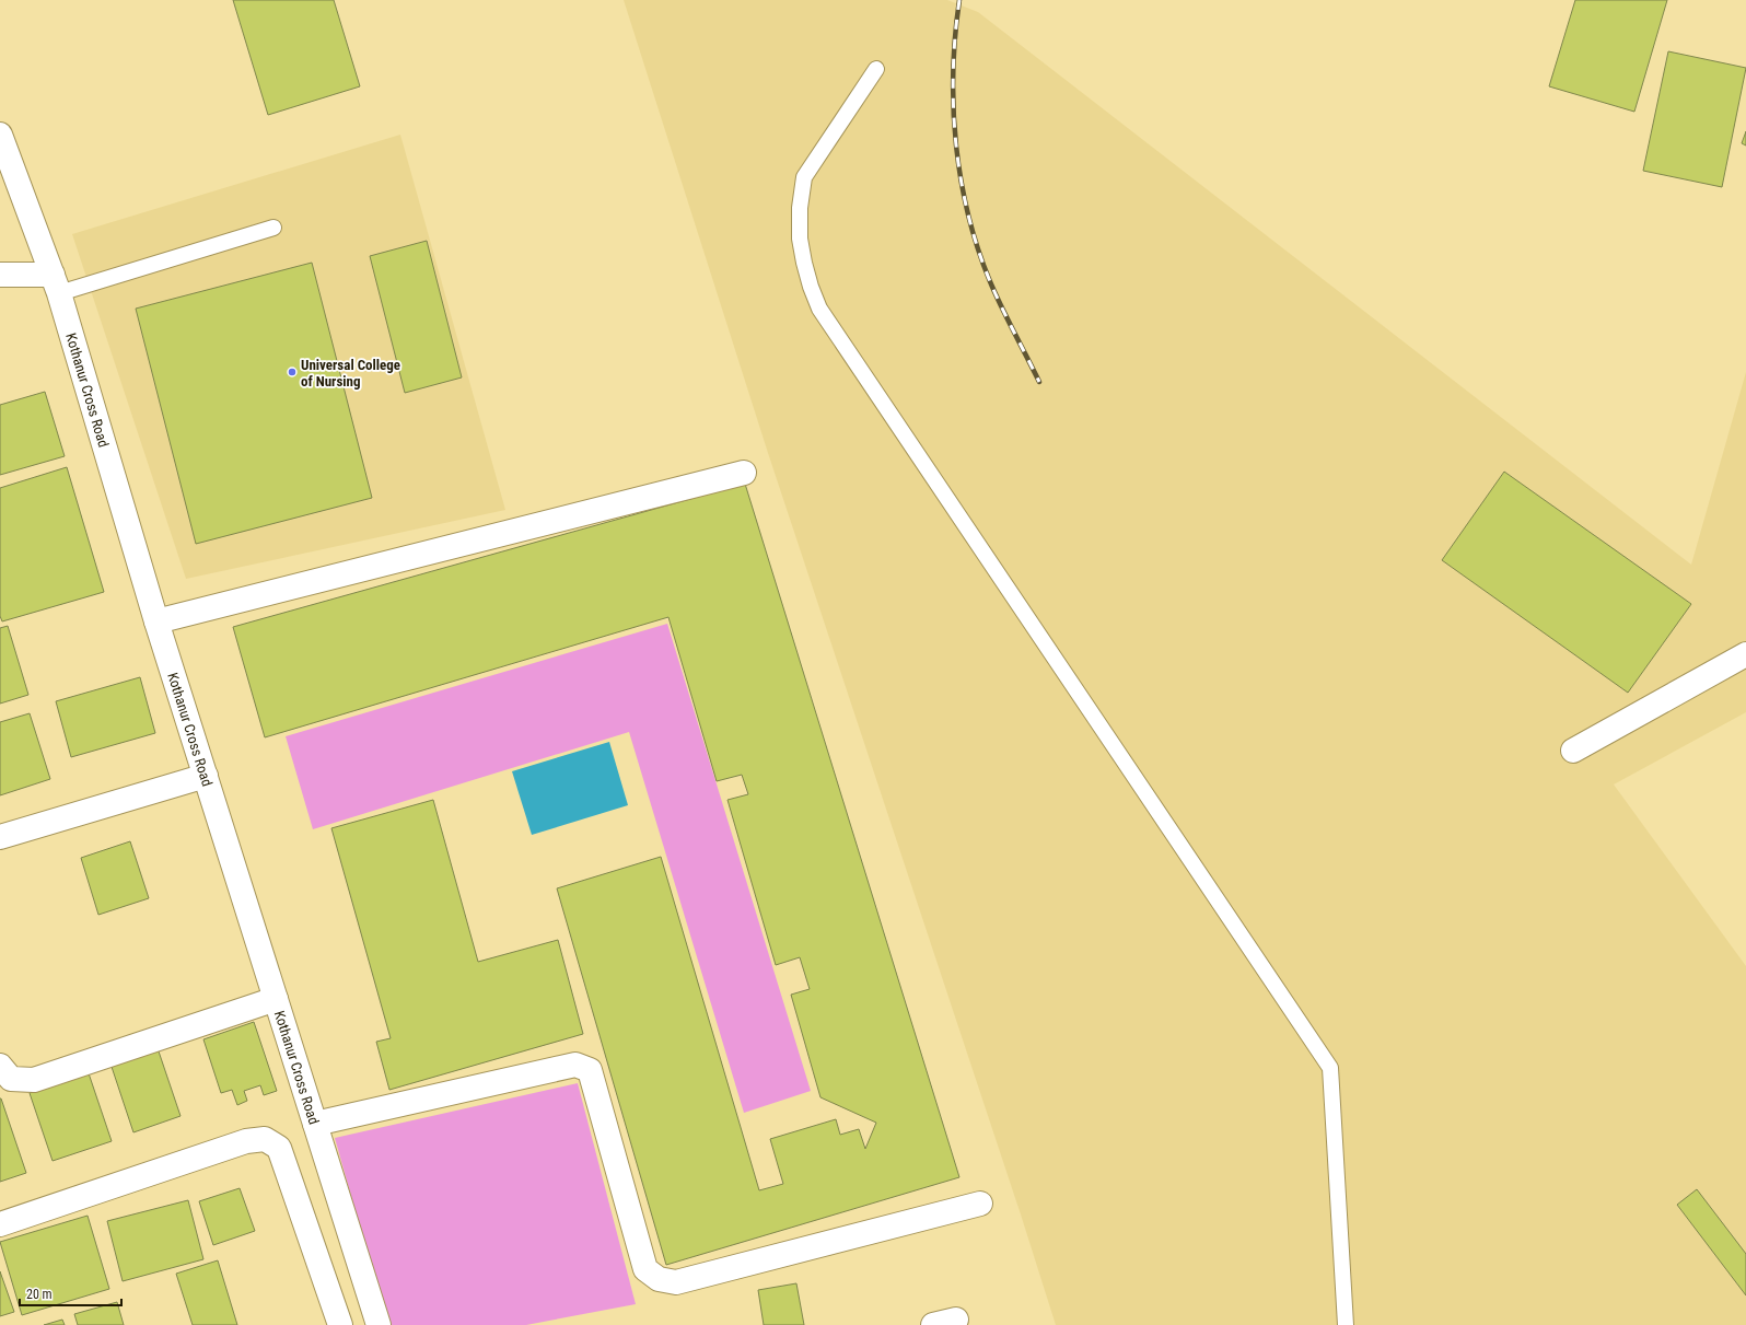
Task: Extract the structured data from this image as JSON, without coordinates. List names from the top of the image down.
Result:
{
  "streets": {
    "street": ["Kothanur Cross Road"]
  },
  "places": ["Universal College of Nursing"],
  "scale_bar": "20 m"
}
